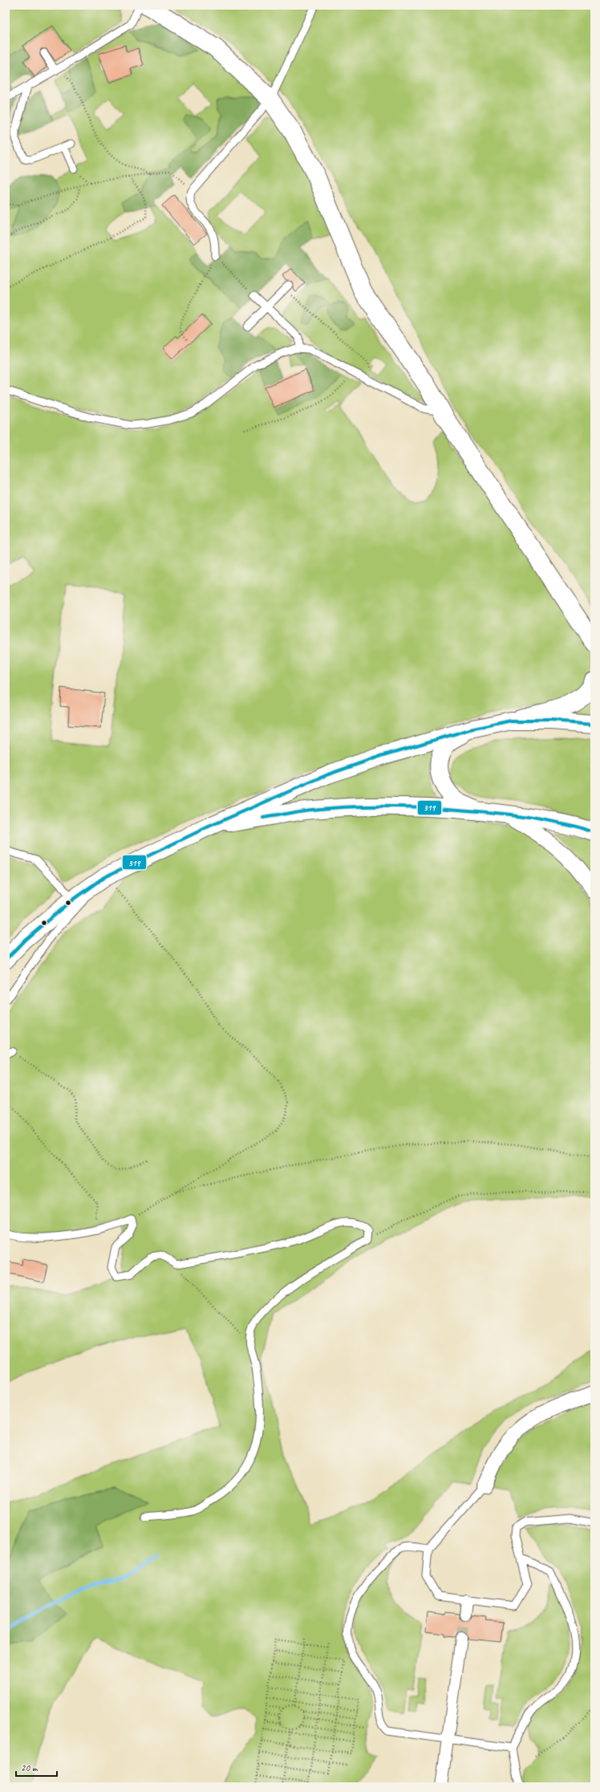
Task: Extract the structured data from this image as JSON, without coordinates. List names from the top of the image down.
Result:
{
  "lines": ["transit line 319"],
  "scale_bar": "20 m"
}
